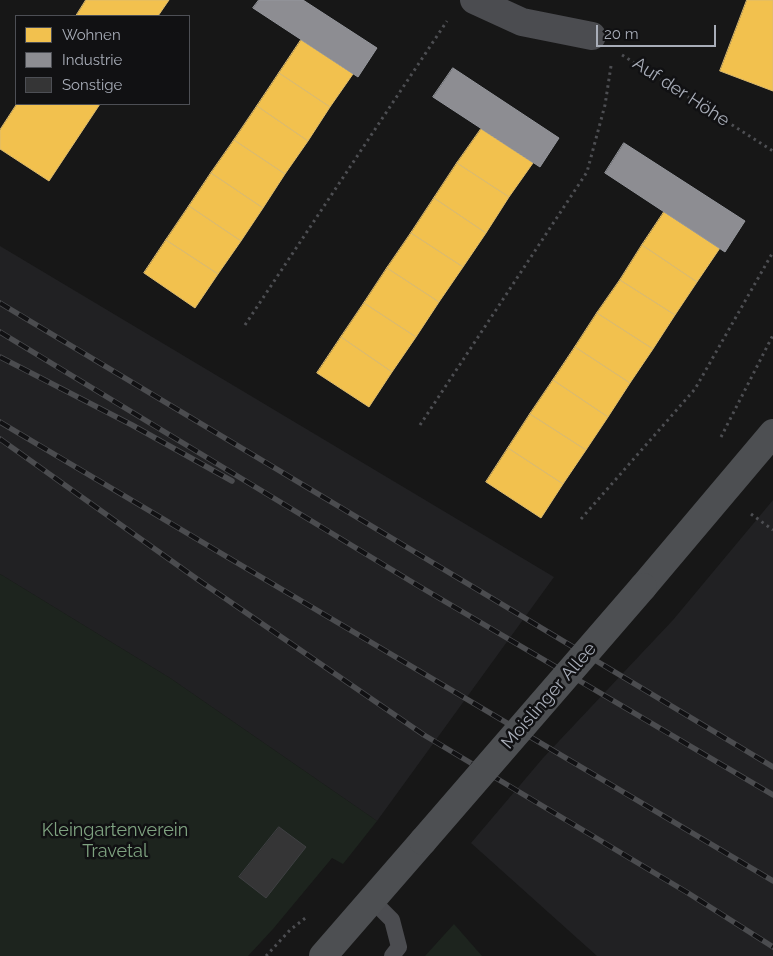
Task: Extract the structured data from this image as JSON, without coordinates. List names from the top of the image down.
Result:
{
  "streets": {
    "main road": ["Moislinger Allee"],
    "path": ["Auf der Höhe"]
  },
  "parks": ["Kleingartenverein Travetal"],
  "legend": ["Wohnen", "Industrie", "Sonstige"],
  "scale_bar": "20 m"
}
